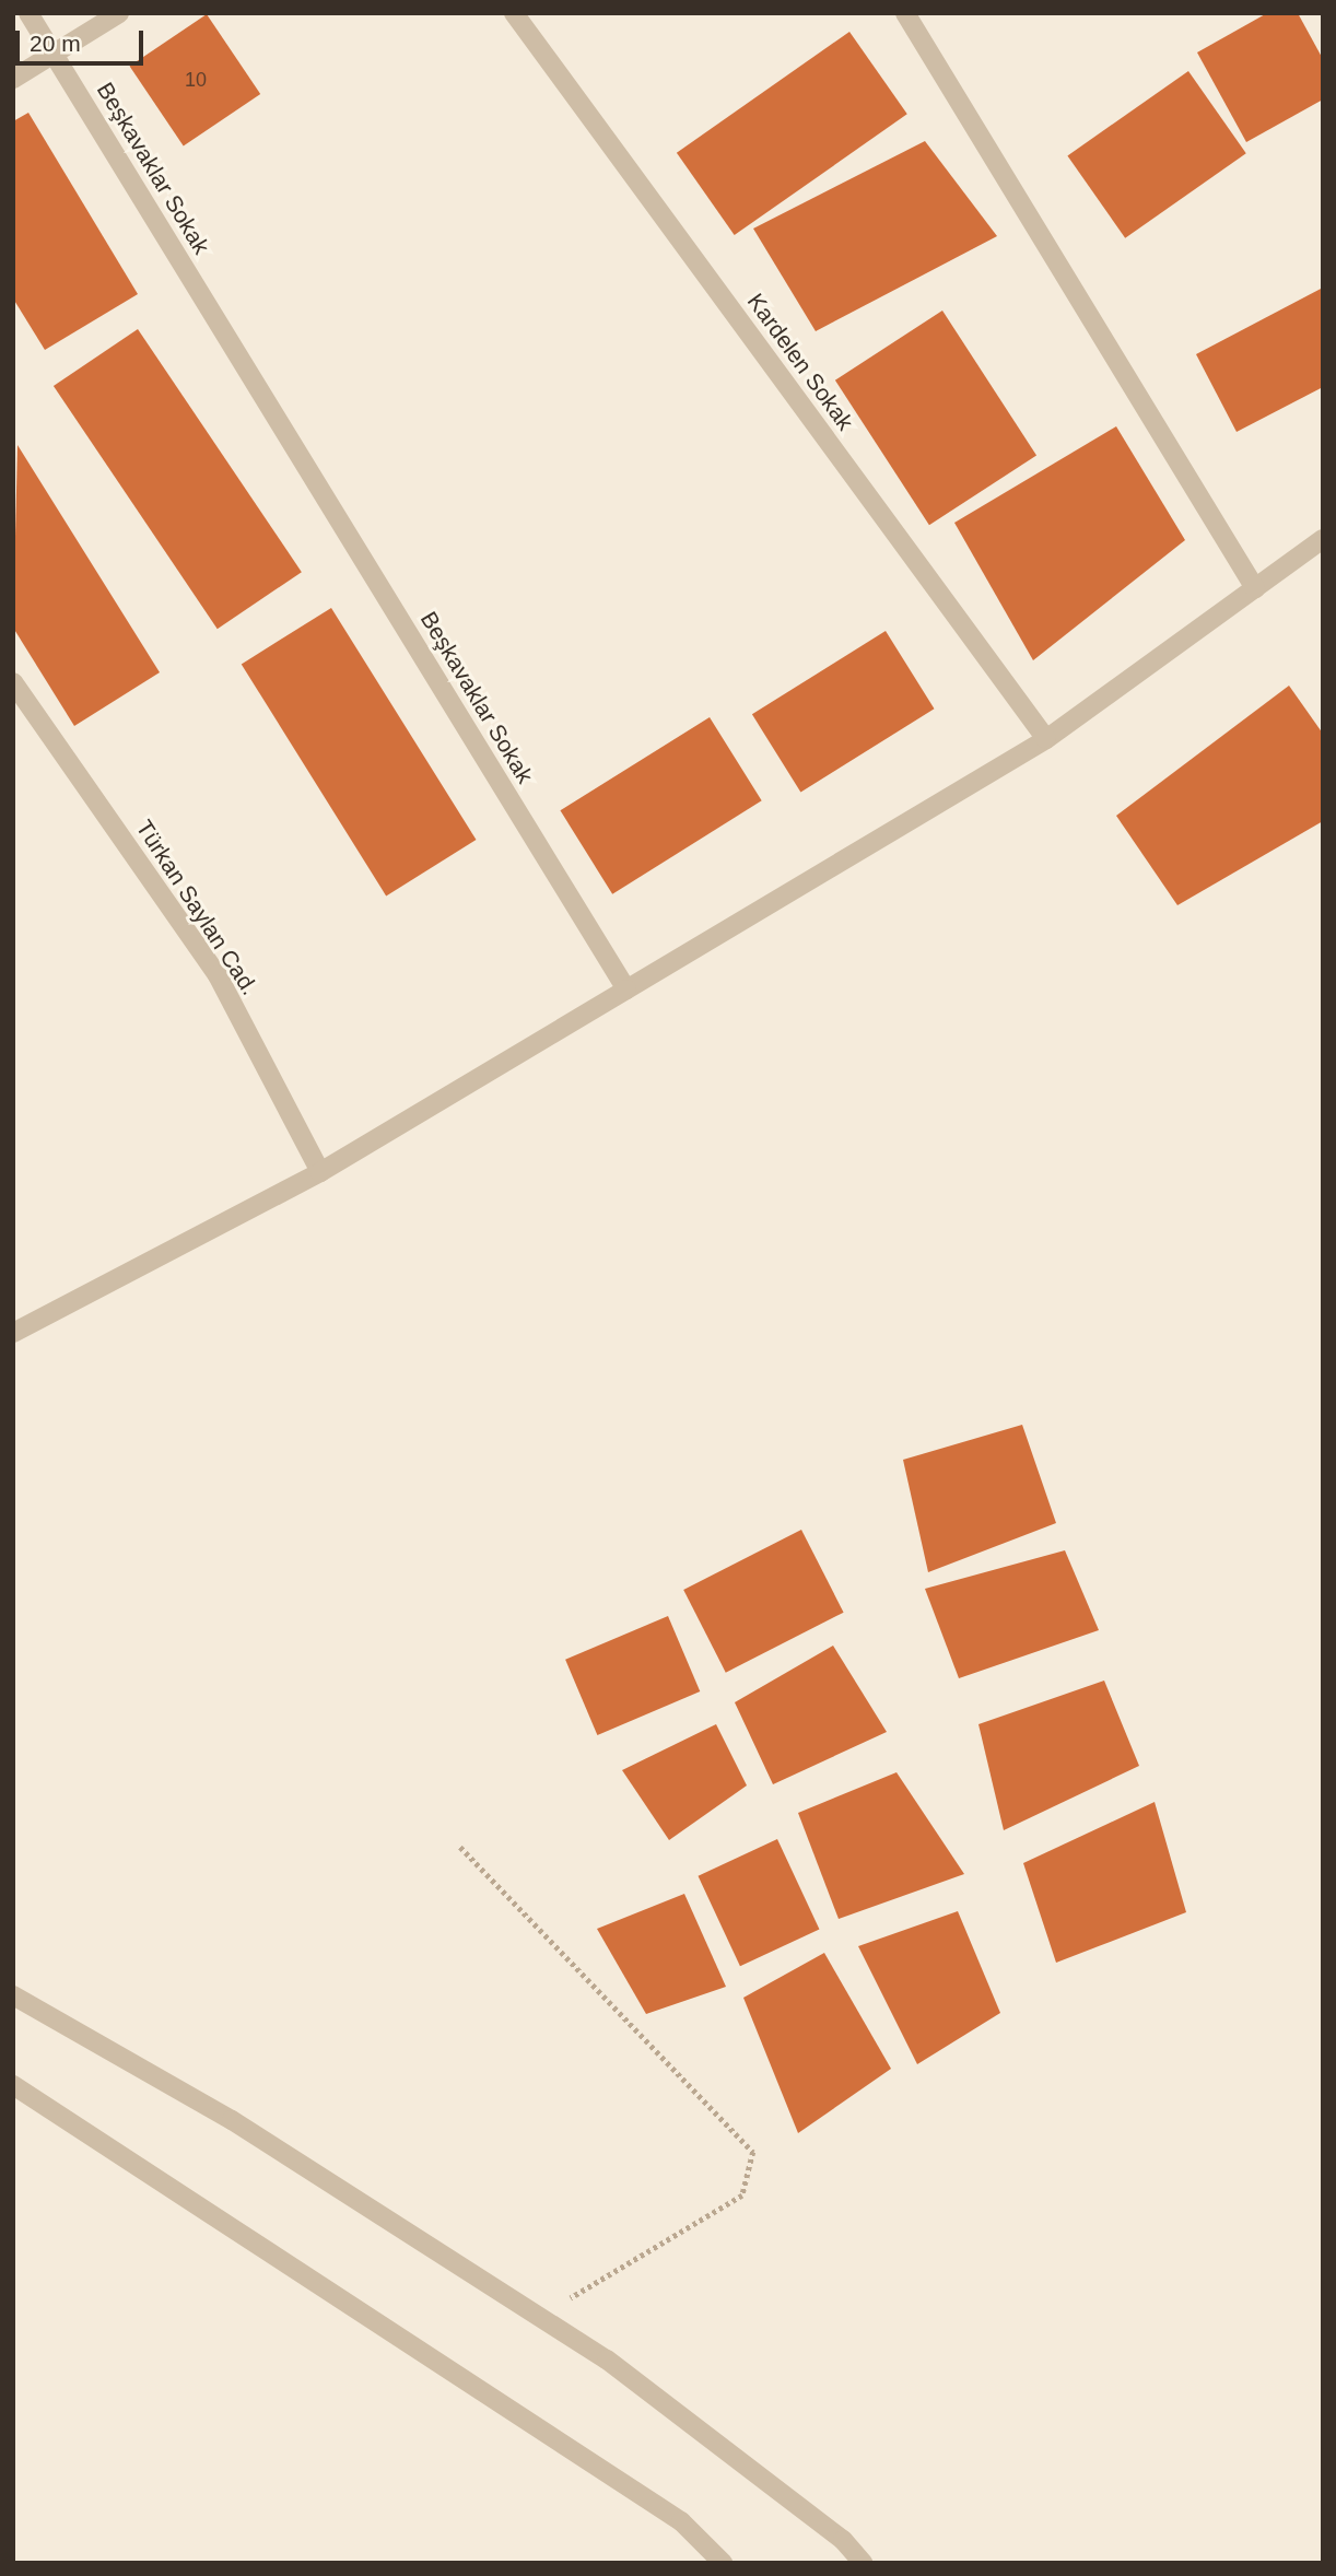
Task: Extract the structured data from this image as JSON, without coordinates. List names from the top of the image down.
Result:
{
  "streets": {
    "street": ["Beşkavaklar Sokak", "Kardelen Sokak", "Türkan Saylan Cad."]
  },
  "house_numbers": ["10"],
  "scale_bar": "20 m"
}
